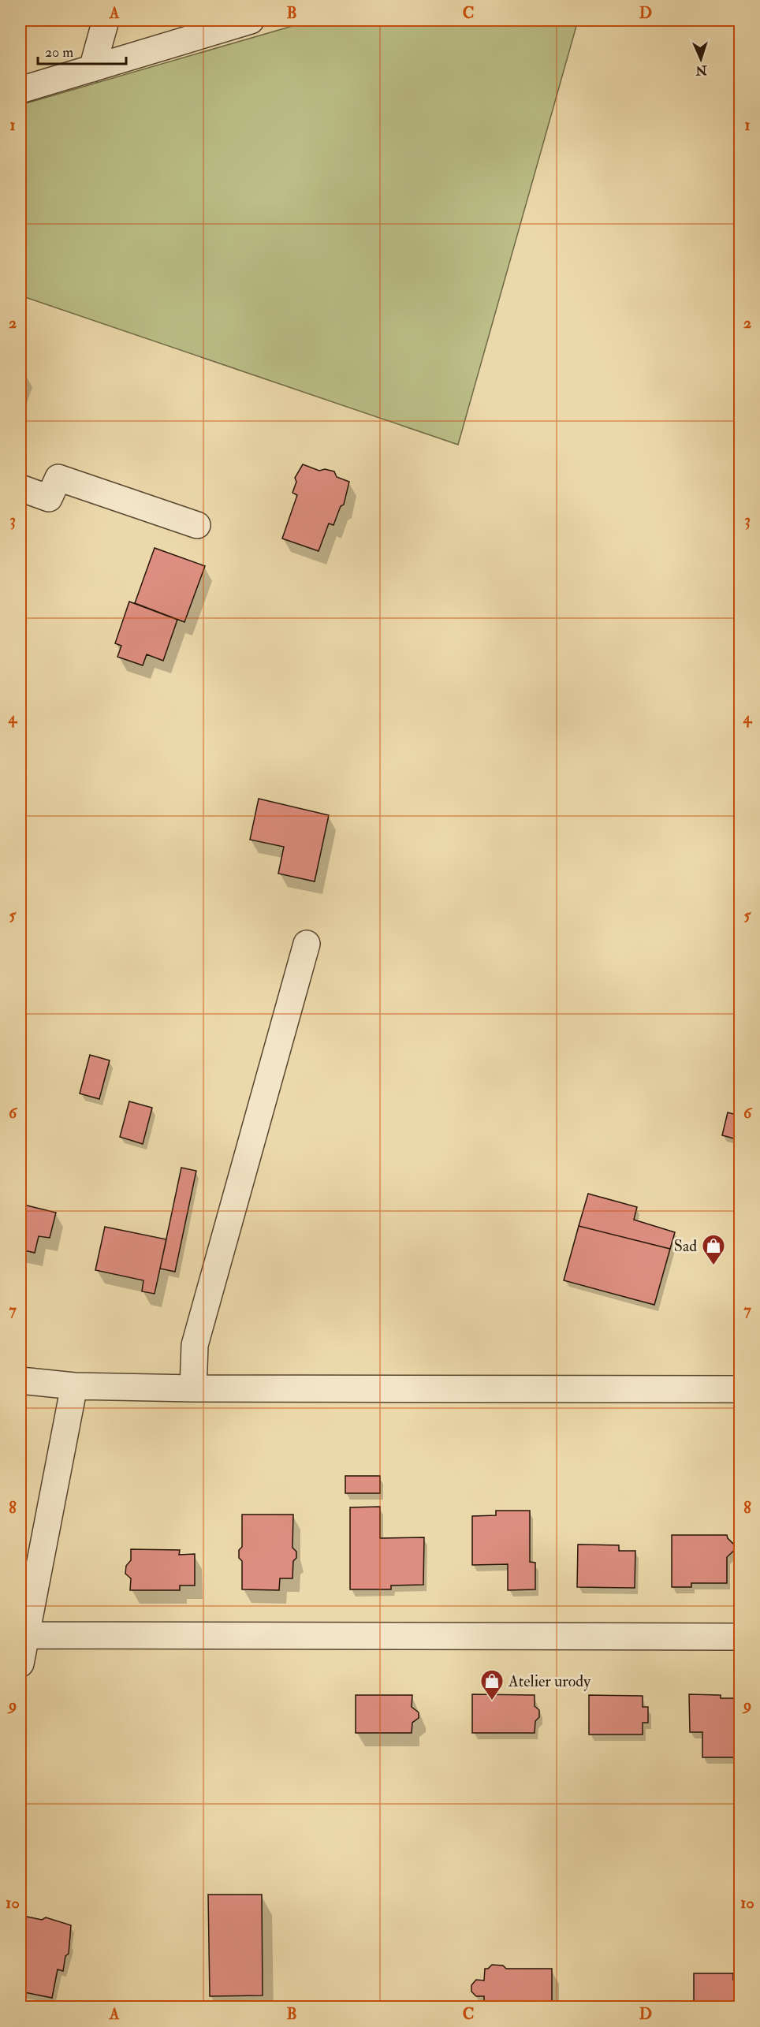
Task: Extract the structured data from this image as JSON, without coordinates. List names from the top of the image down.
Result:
{
  "places": {
    "shop": ["Sad", "Atelier urody"]
  },
  "scale_bar": "20 m",
  "north": "bottom",
  "grid": {
    "columns": [
      "A",
      "B",
      "C",
      "D"
    ],
    "rows": [
      "1",
      "2",
      "3",
      "4",
      "5",
      "6",
      "7",
      "8",
      "9",
      "10"
    ]
  }
}
